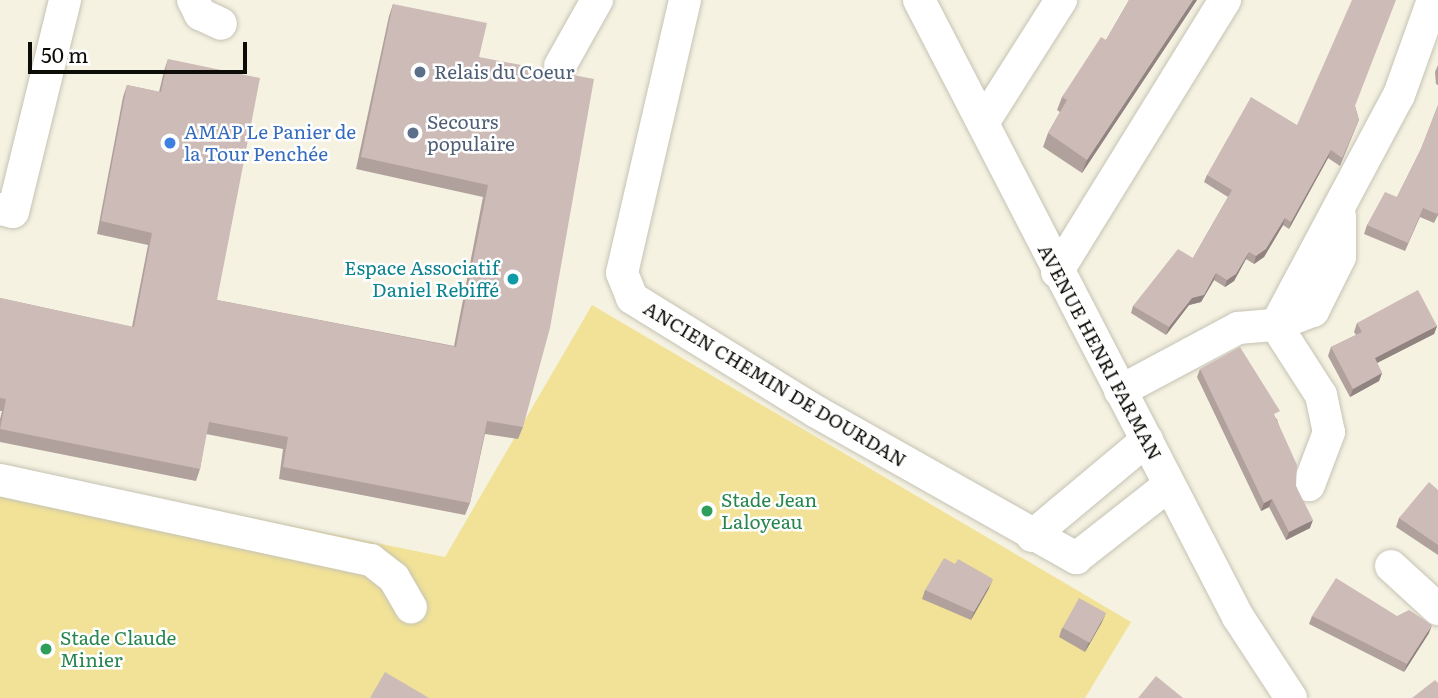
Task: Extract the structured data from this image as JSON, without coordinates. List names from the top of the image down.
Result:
{
  "streets": {
    "street": ["AVENUE HENRI FARMAN", "ANCIEN CHEMIN DE DOURDAN"]
  },
  "crossings": [
    ["AVENUE HENRI FARMAN", "ANCIEN CHEMIN DE DOURDAN"]
  ],
  "places": [
    "Relais du Coeur",
    "Secours populaire",
    "AMAP Le Panier de la Tour Penchée",
    "Espace Associatif Daniel Rebiffé",
    "Stade Jean Laloyeau",
    "Stade Claude Minier"
  ],
  "scale_bar": "50 m"
}
